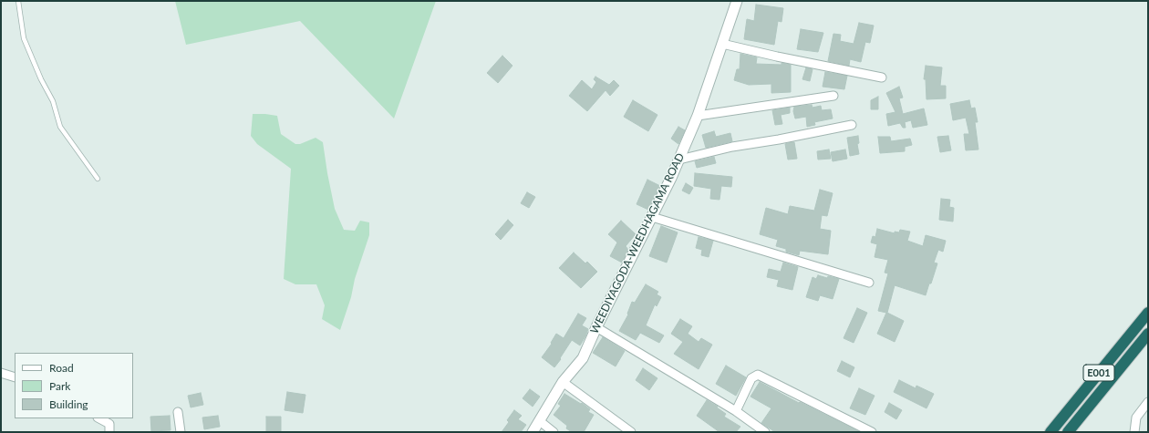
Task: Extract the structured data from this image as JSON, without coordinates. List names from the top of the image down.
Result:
{
  "streets": {
    "highway": ["E001"],
    "street": ["WEEDIYAGODA-WEEDHAGAMA ROAD"]
  },
  "legend": ["Road", "Park", "Building"]
}
